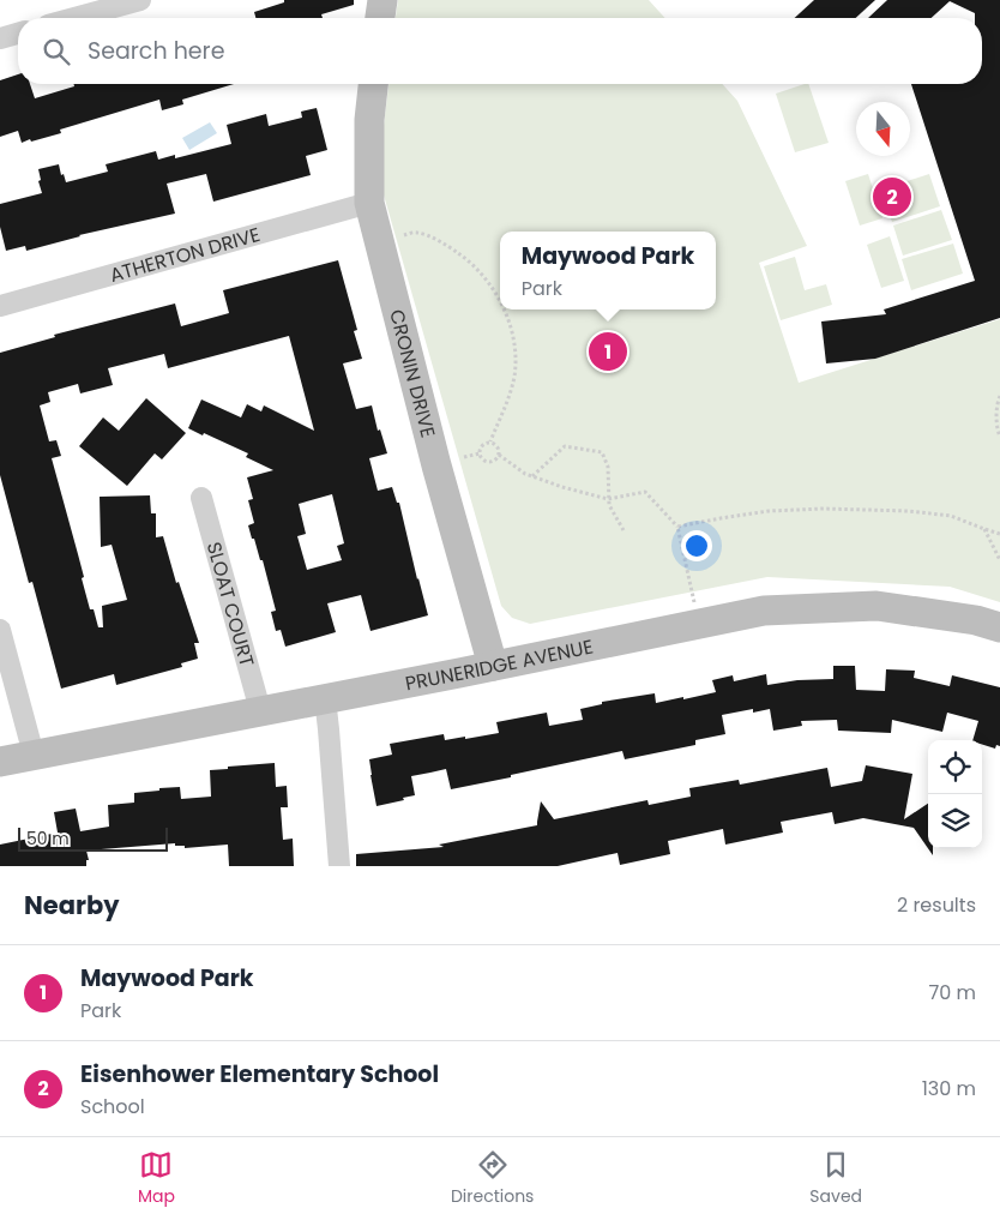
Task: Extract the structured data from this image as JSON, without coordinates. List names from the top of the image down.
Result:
{
  "streets": {
    "main road": ["CRONIN DRIVE", "PRUNERIDGE AVENUE"],
    "street": ["ATHERTON DRIVE", "SLOAT COURT"]
  },
  "crossings": [
    ["ATHERTON DRIVE", "CRONIN DRIVE"],
    ["CRONIN DRIVE", "PRUNERIDGE AVENUE"],
    ["SLOAT COURT", "PRUNERIDGE AVENUE"]
  ],
  "scale_bar": "50 m",
  "north": "bottom",
  "page": {
    "search": "Search here",
    "pins": ["2", "1"],
    "popup": ["Maywood Park", "Park"],
    "scale": "50 m",
    "heading": ["Nearby", "2 results"],
    "list": [
      {
        "mark": "1",
        "name": "Maywood Park",
        "note": "Park",
        "value": "70 m"
      },
      {
        "mark": "2",
        "name": "Eisenhower Elementary School",
        "note": "School",
        "value": "130 m"
      }
    ],
    "nav": ["Map", "Directions", "Saved"]
  }
}
